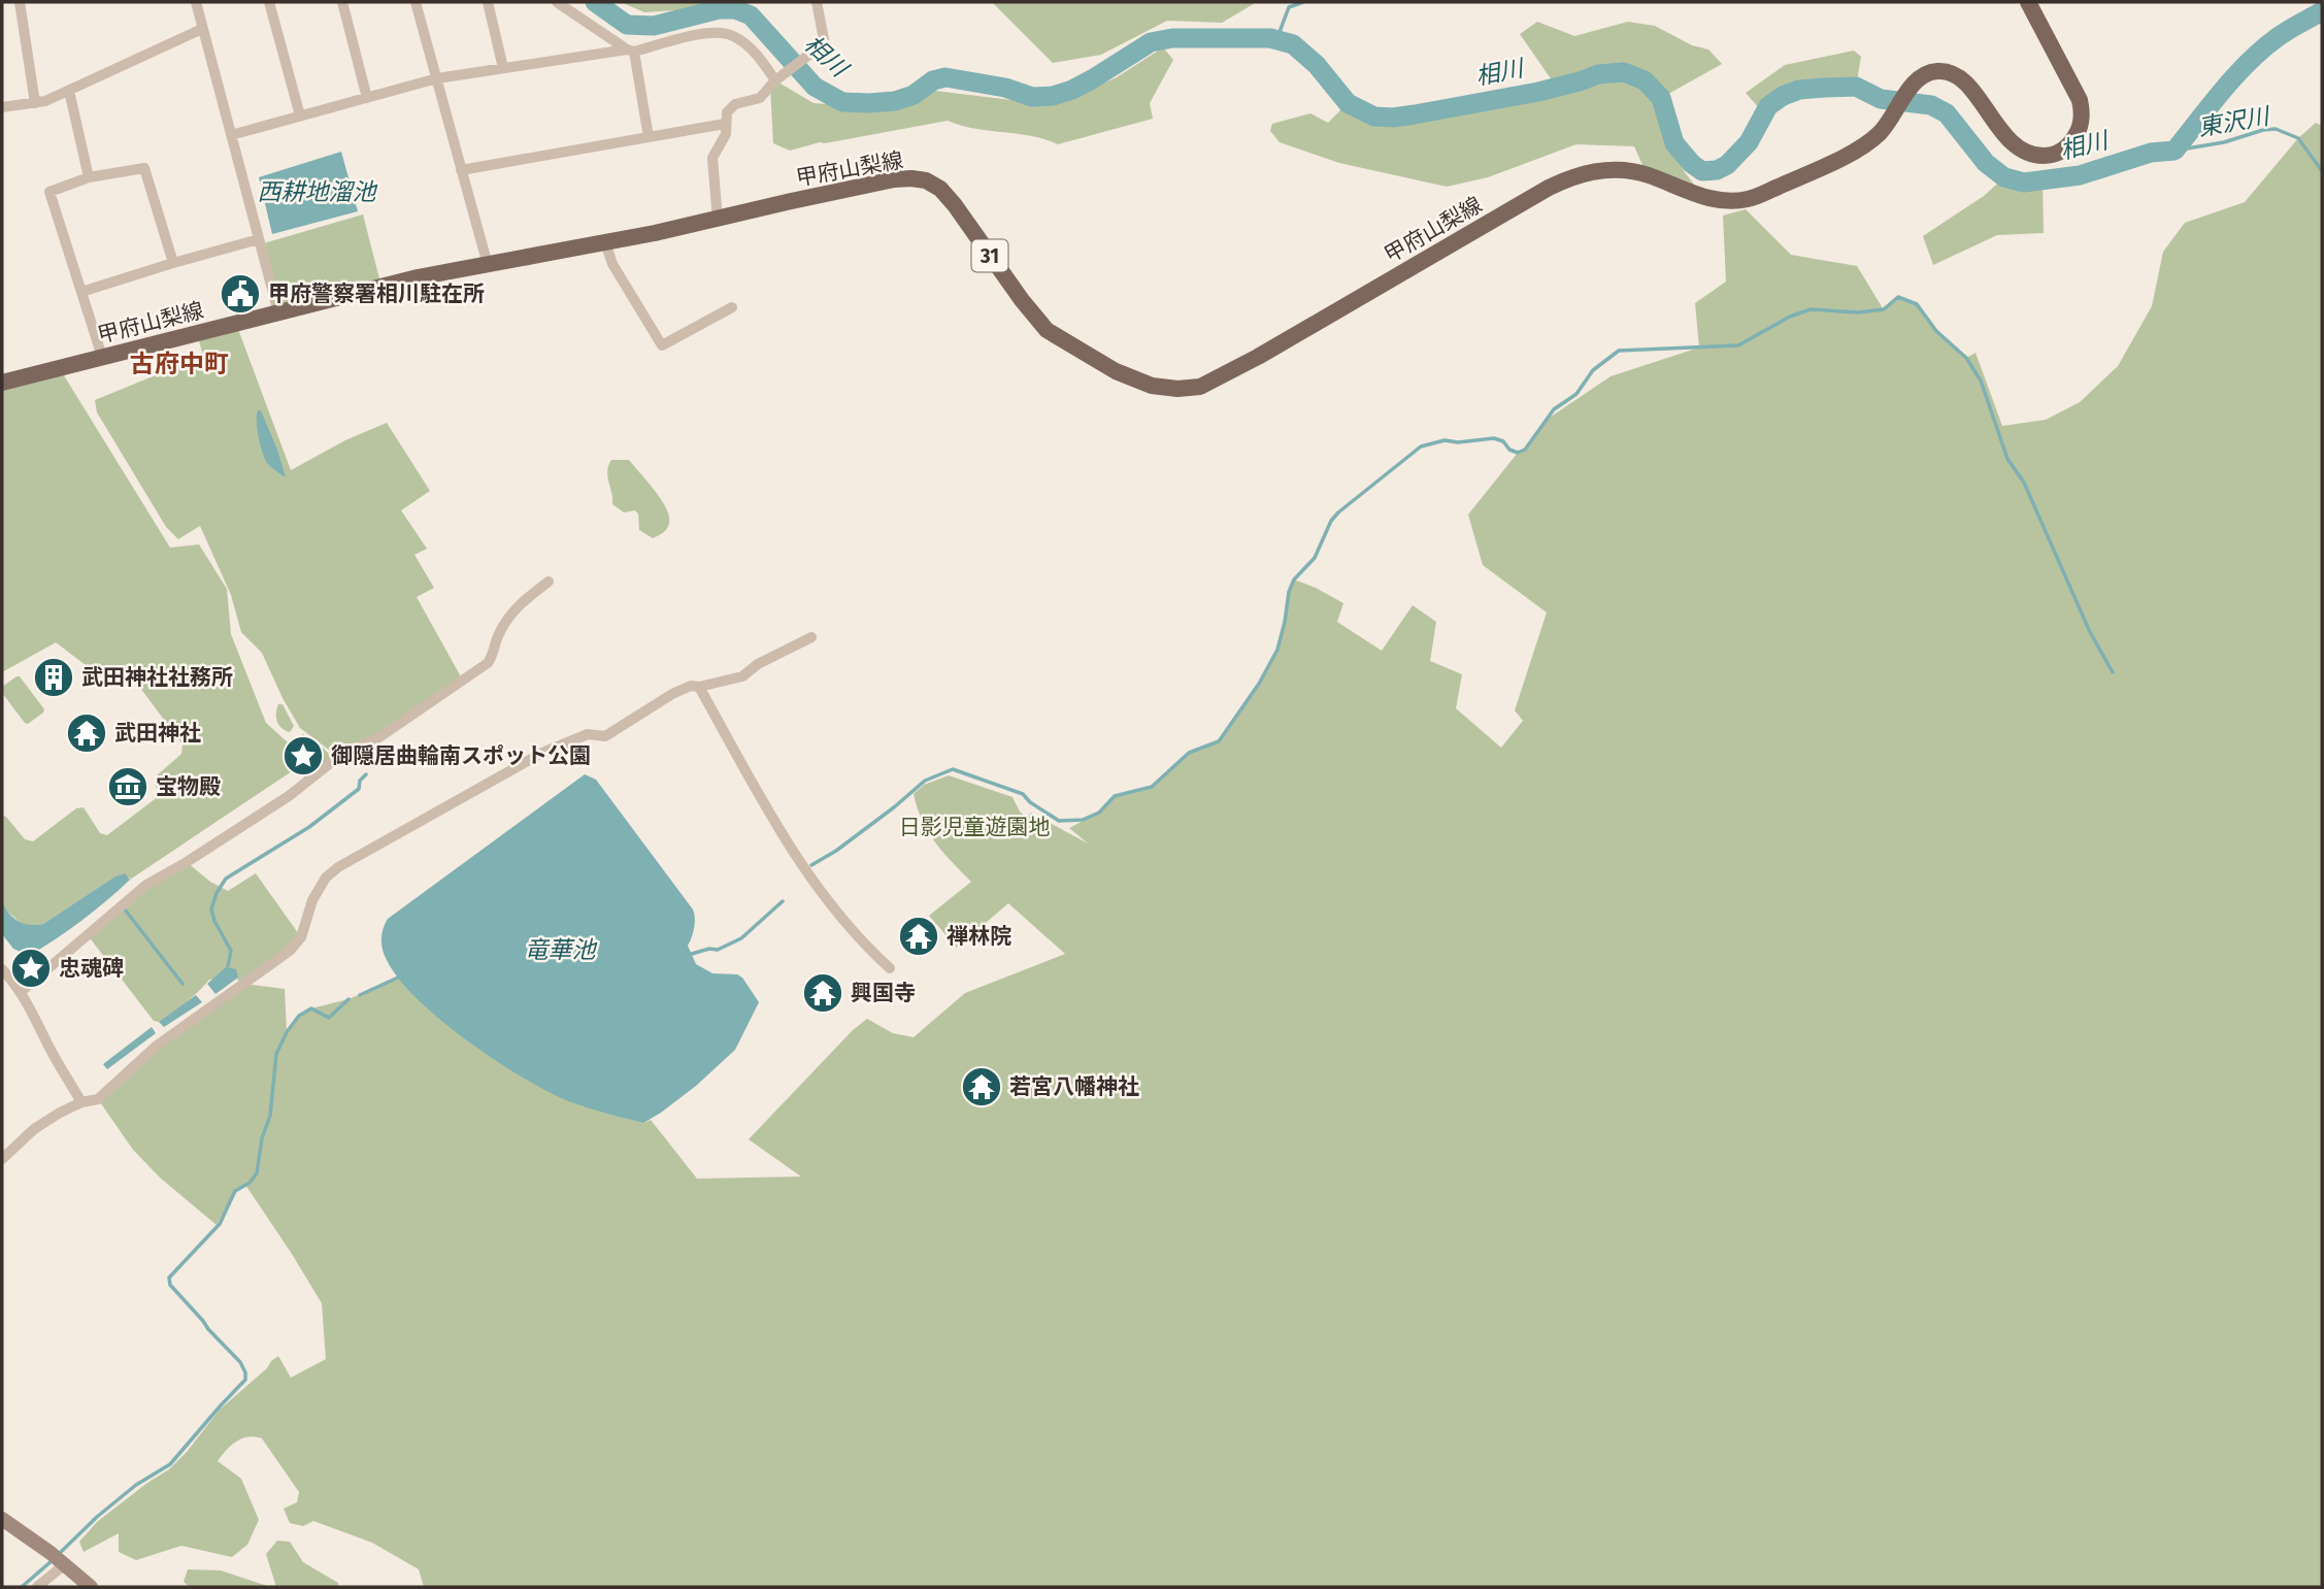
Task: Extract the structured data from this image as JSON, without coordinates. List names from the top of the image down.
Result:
{
  "streets": {
    "main road": ["甲府山梨線", "31"]
  },
  "districts": ["古府中町"],
  "water": [
    "相川",
    "東沢川",
    "西耕地溜池",
    "竜華池"
  ],
  "parks": ["日影児童遊園地"],
  "places": {
    "public building": ["甲府警察署相川駐在所"],
    "building": ["武田神社社務所"],
    "temple": [
      "武田神社",
      "禅林院",
      "興国寺",
      "若宮八幡神社"
    ],
    "place": ["御隠居曲輪南スポット公園", "忠魂碑"],
    "museum": ["宝物殿"]
  }
}
